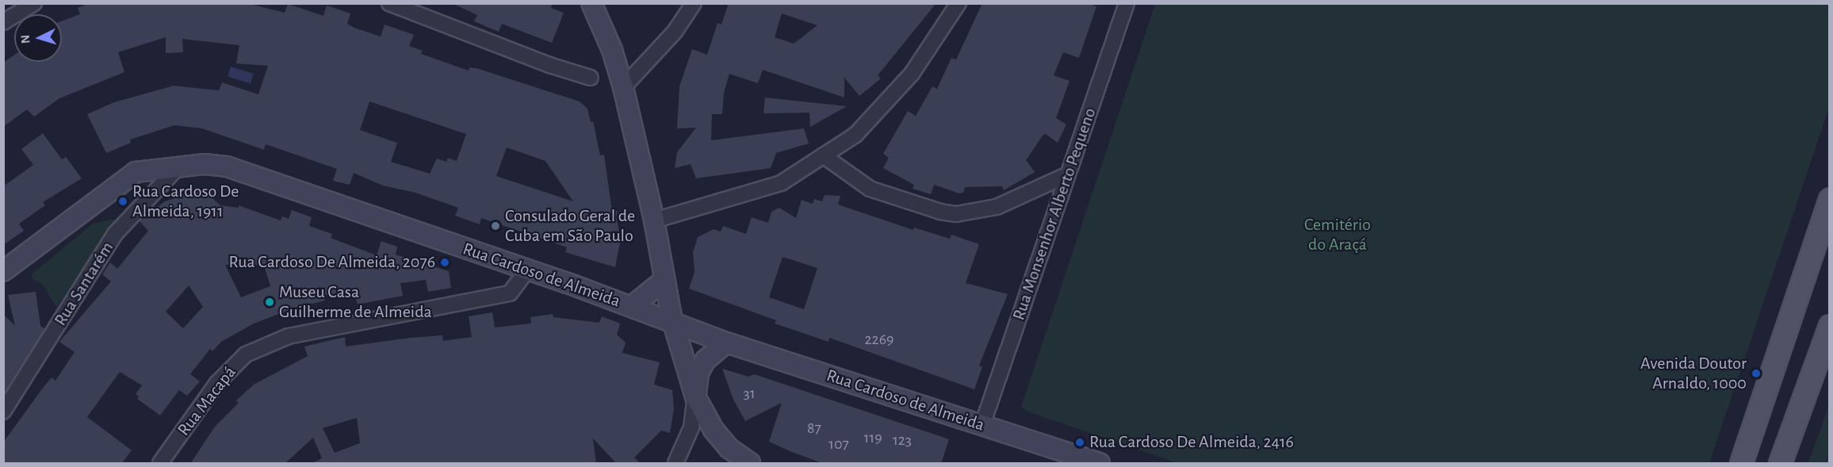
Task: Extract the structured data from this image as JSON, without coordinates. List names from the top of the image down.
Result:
{
  "streets": {
    "main road": ["Rua Cardoso de Almeida"],
    "street": ["Rua Monsenhor Alberto Pequeno", "Rua Santarém", "Rua Macapá"]
  },
  "crossings": [
    ["Rua Monsenhor Alberto Pequeno", "Rua Cardoso de Almeida"],
    ["Rua Cardoso de Almeida", "Rua Santarém"],
    ["Rua Cardoso de Almeida", "Rua Macapá"]
  ],
  "parks": ["Cemitério do Araçá"],
  "places": [
    "Rua Cardoso De Almeida, 1911",
    "Consulado Geral de Cuba em São Paulo",
    "Rua Cardoso De Almeida, 2076",
    "Museu Casa Guilherme de Almeida",
    "Avenida Doutor Arnaldo, 1000",
    "Rua Cardoso De Almeida, 2416"
  ],
  "house_numbers": [
    "2269",
    "31",
    "87",
    "119",
    "123",
    "107"
  ],
  "north": "left"
}
